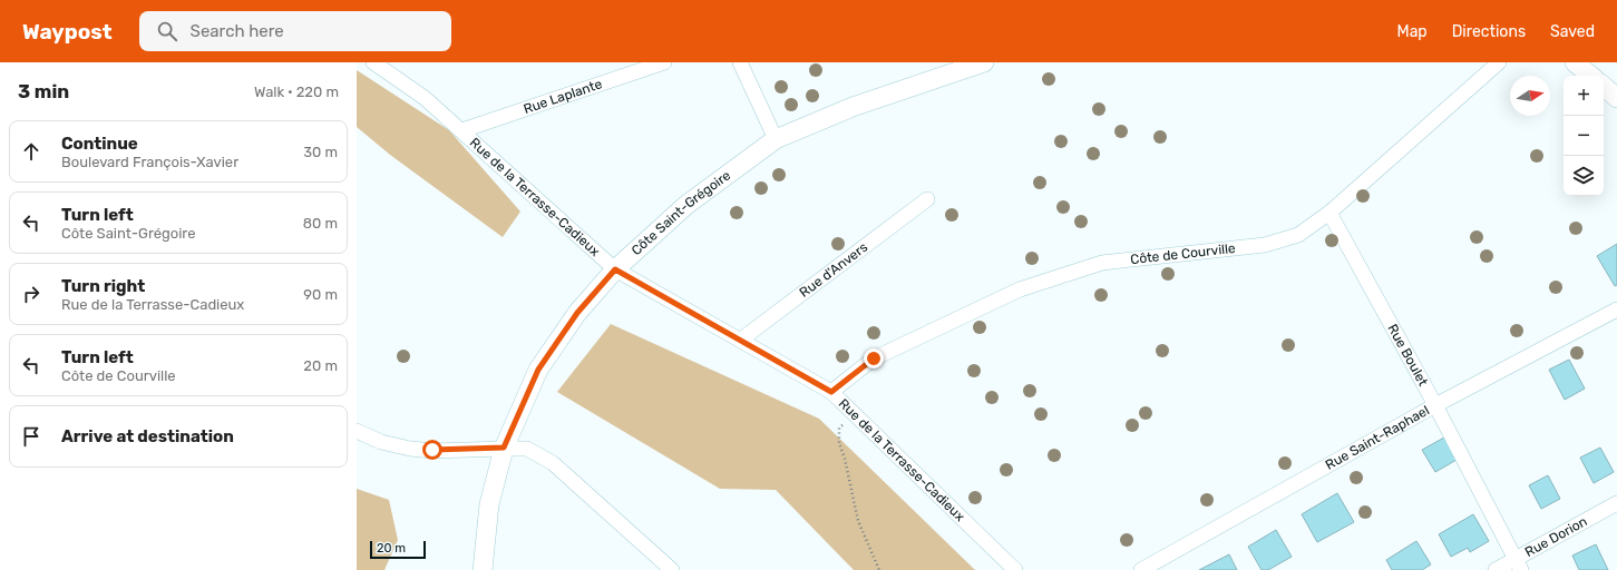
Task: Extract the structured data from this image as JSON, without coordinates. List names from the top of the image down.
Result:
{
  "streets": {
    "street": [
      "Rue Laplante",
      "Rue de la Terrasse-Cadieux",
      "Côte Saint-Grégoire",
      "Côte de Courville",
      "Rue d'Anvers",
      "Rue Boulet",
      "Rue Saint-Raphael",
      "Rue Dorion"
    ]
  },
  "crossings": [
    ["Rue Laplante", "Rue de la Terrasse-Cadieux"],
    ["Rue de la Terrasse-Cadieux", "Côte Saint-Grégoire"],
    ["Rue de la Terrasse-Cadieux", "Côte de Courville"],
    ["Rue de la Terrasse-Cadieux", "Rue d'Anvers"],
    ["Côte de Courville", "Rue Boulet"],
    ["Rue Boulet", "Rue Saint-Raphael"],
    ["Rue Boulet", "Rue Dorion"]
  ],
  "scale_bar": "20 m",
  "north": "right",
  "page": {
    "header": "Waypost",
    "search": "Search here",
    "nav": ["Map", "Directions", "Saved"],
    "heading": ["3 min", "Walk · 220 m"],
    "map_buttons": ["+", "−"],
    "list": [
      ["Continue", "Boulevard François-Xavier", "30 m"],
      ["Turn left", "Côte Saint-Grégoire", "80 m"],
      ["Turn right", "Rue de la Terrasse-Cadieux", "90 m"],
      ["Turn left", "Côte de Courville", "20 m"],
      "Arrive at destination"
    ],
    "scale": "20 m"
  }
}
